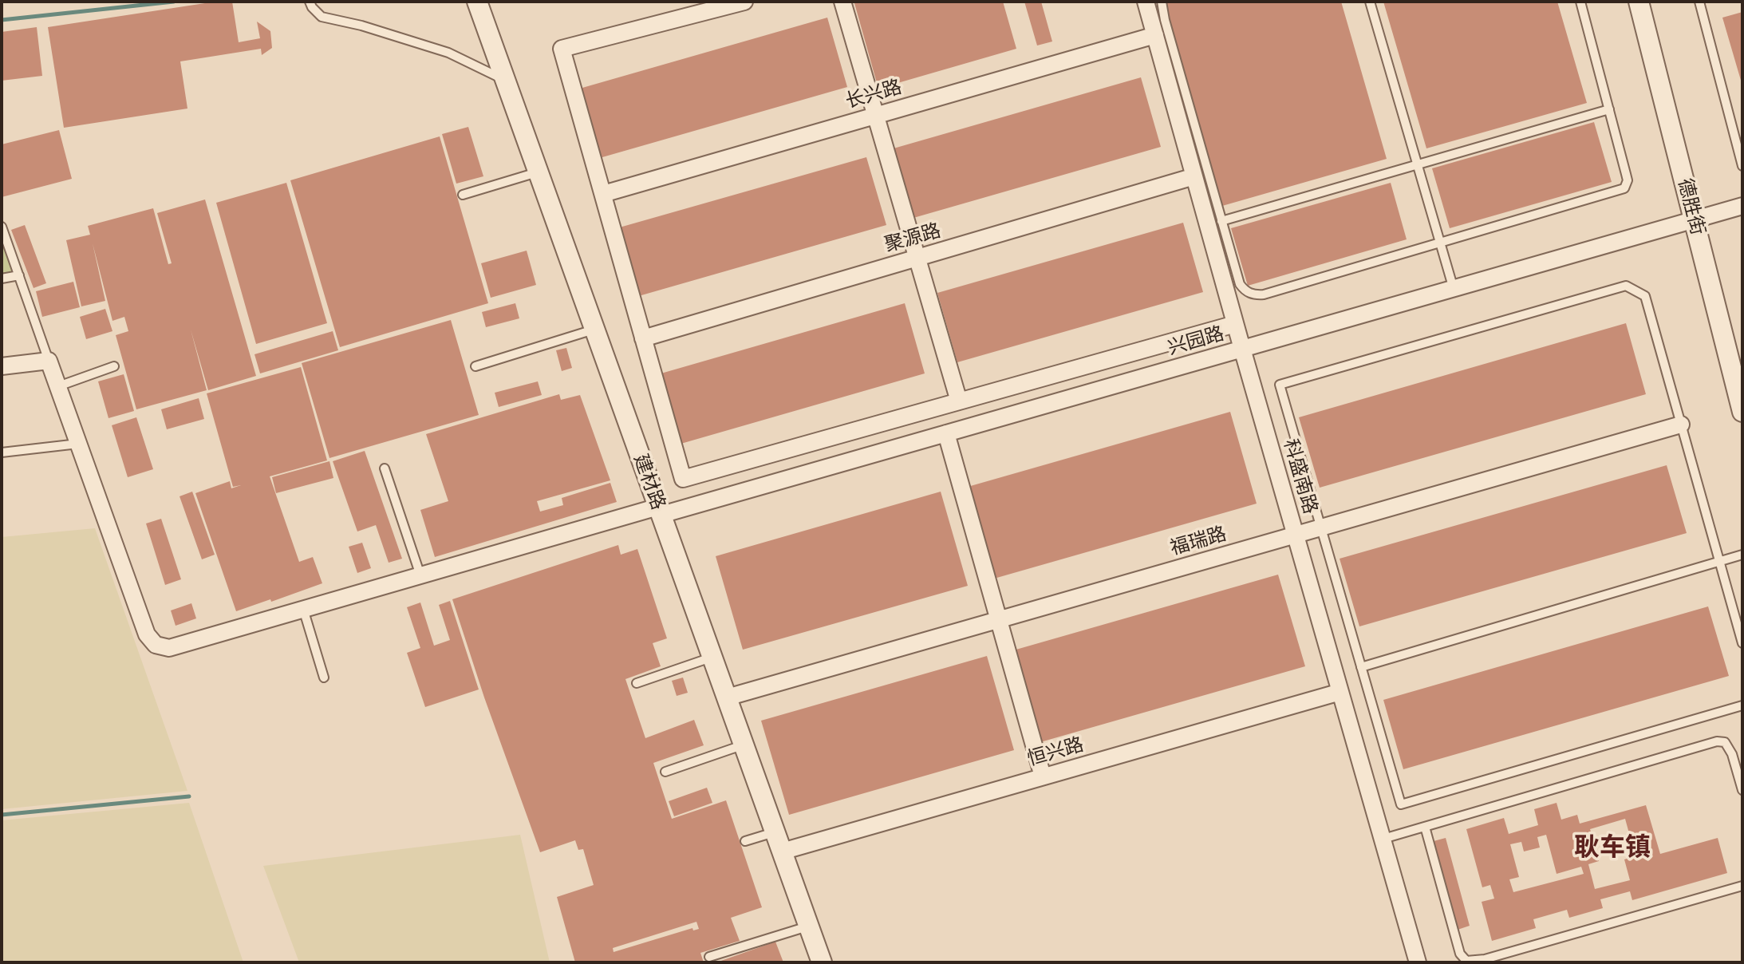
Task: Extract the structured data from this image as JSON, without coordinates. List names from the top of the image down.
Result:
{
  "streets": {
    "street": [
      "长兴路",
      "德胜街",
      "聚源路",
      "兴园路",
      "科盛南路",
      "建材路",
      "福瑞路",
      "恒兴路"
    ]
  },
  "crossings": [
    ["长兴路", "科盛南路"],
    ["德胜街", "兴园路"],
    ["聚源路", "科盛南路"],
    ["兴园路", "科盛南路"],
    ["兴园路", "建材路"],
    ["科盛南路", "福瑞路"],
    ["科盛南路", "恒兴路"],
    ["建材路", "福瑞路"],
    ["建材路", "恒兴路"]
  ],
  "districts": ["耿车镇"]
}
